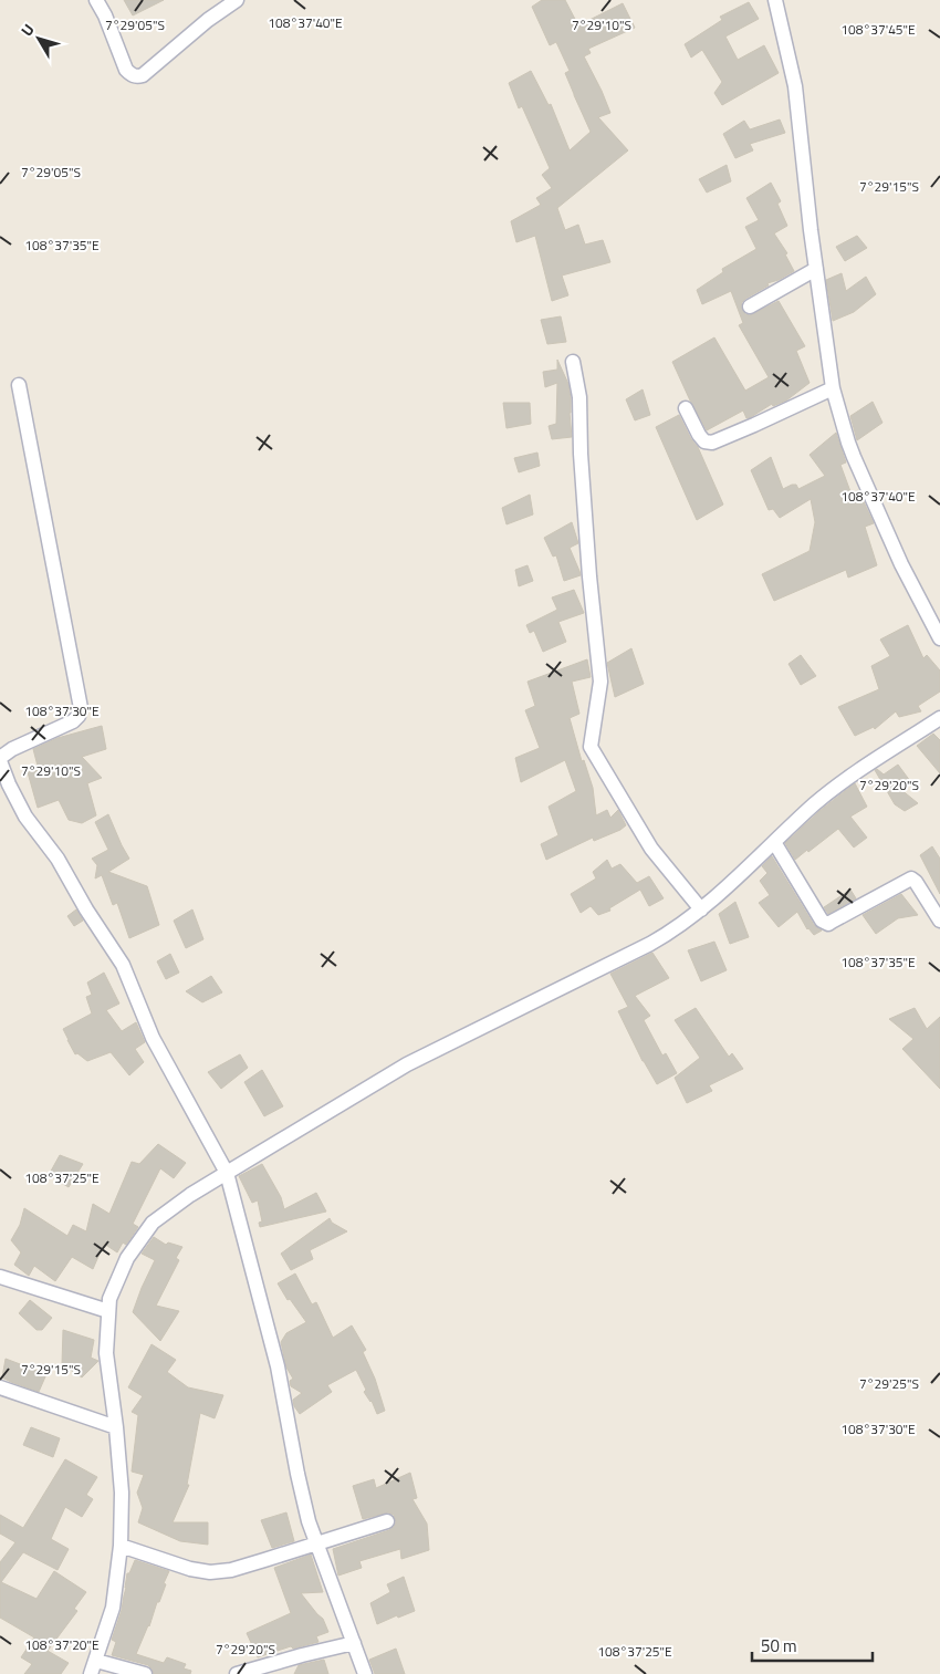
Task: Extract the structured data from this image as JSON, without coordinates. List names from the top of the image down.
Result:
{
  "scale_bar": "50 m",
  "north": "top left",
  "coordinates": [
    "108°37'40\"E",
    "7°29'05\"S",
    "7°29'10\"S",
    "108°37'45\"E",
    "7°29'15\"S",
    "108°37'35\"E",
    "108°37'30\"E",
    "7°29'20\"S",
    "108°37'25\"E",
    "7°29'25\"S",
    "108°37'20\"E"
  ]
}
